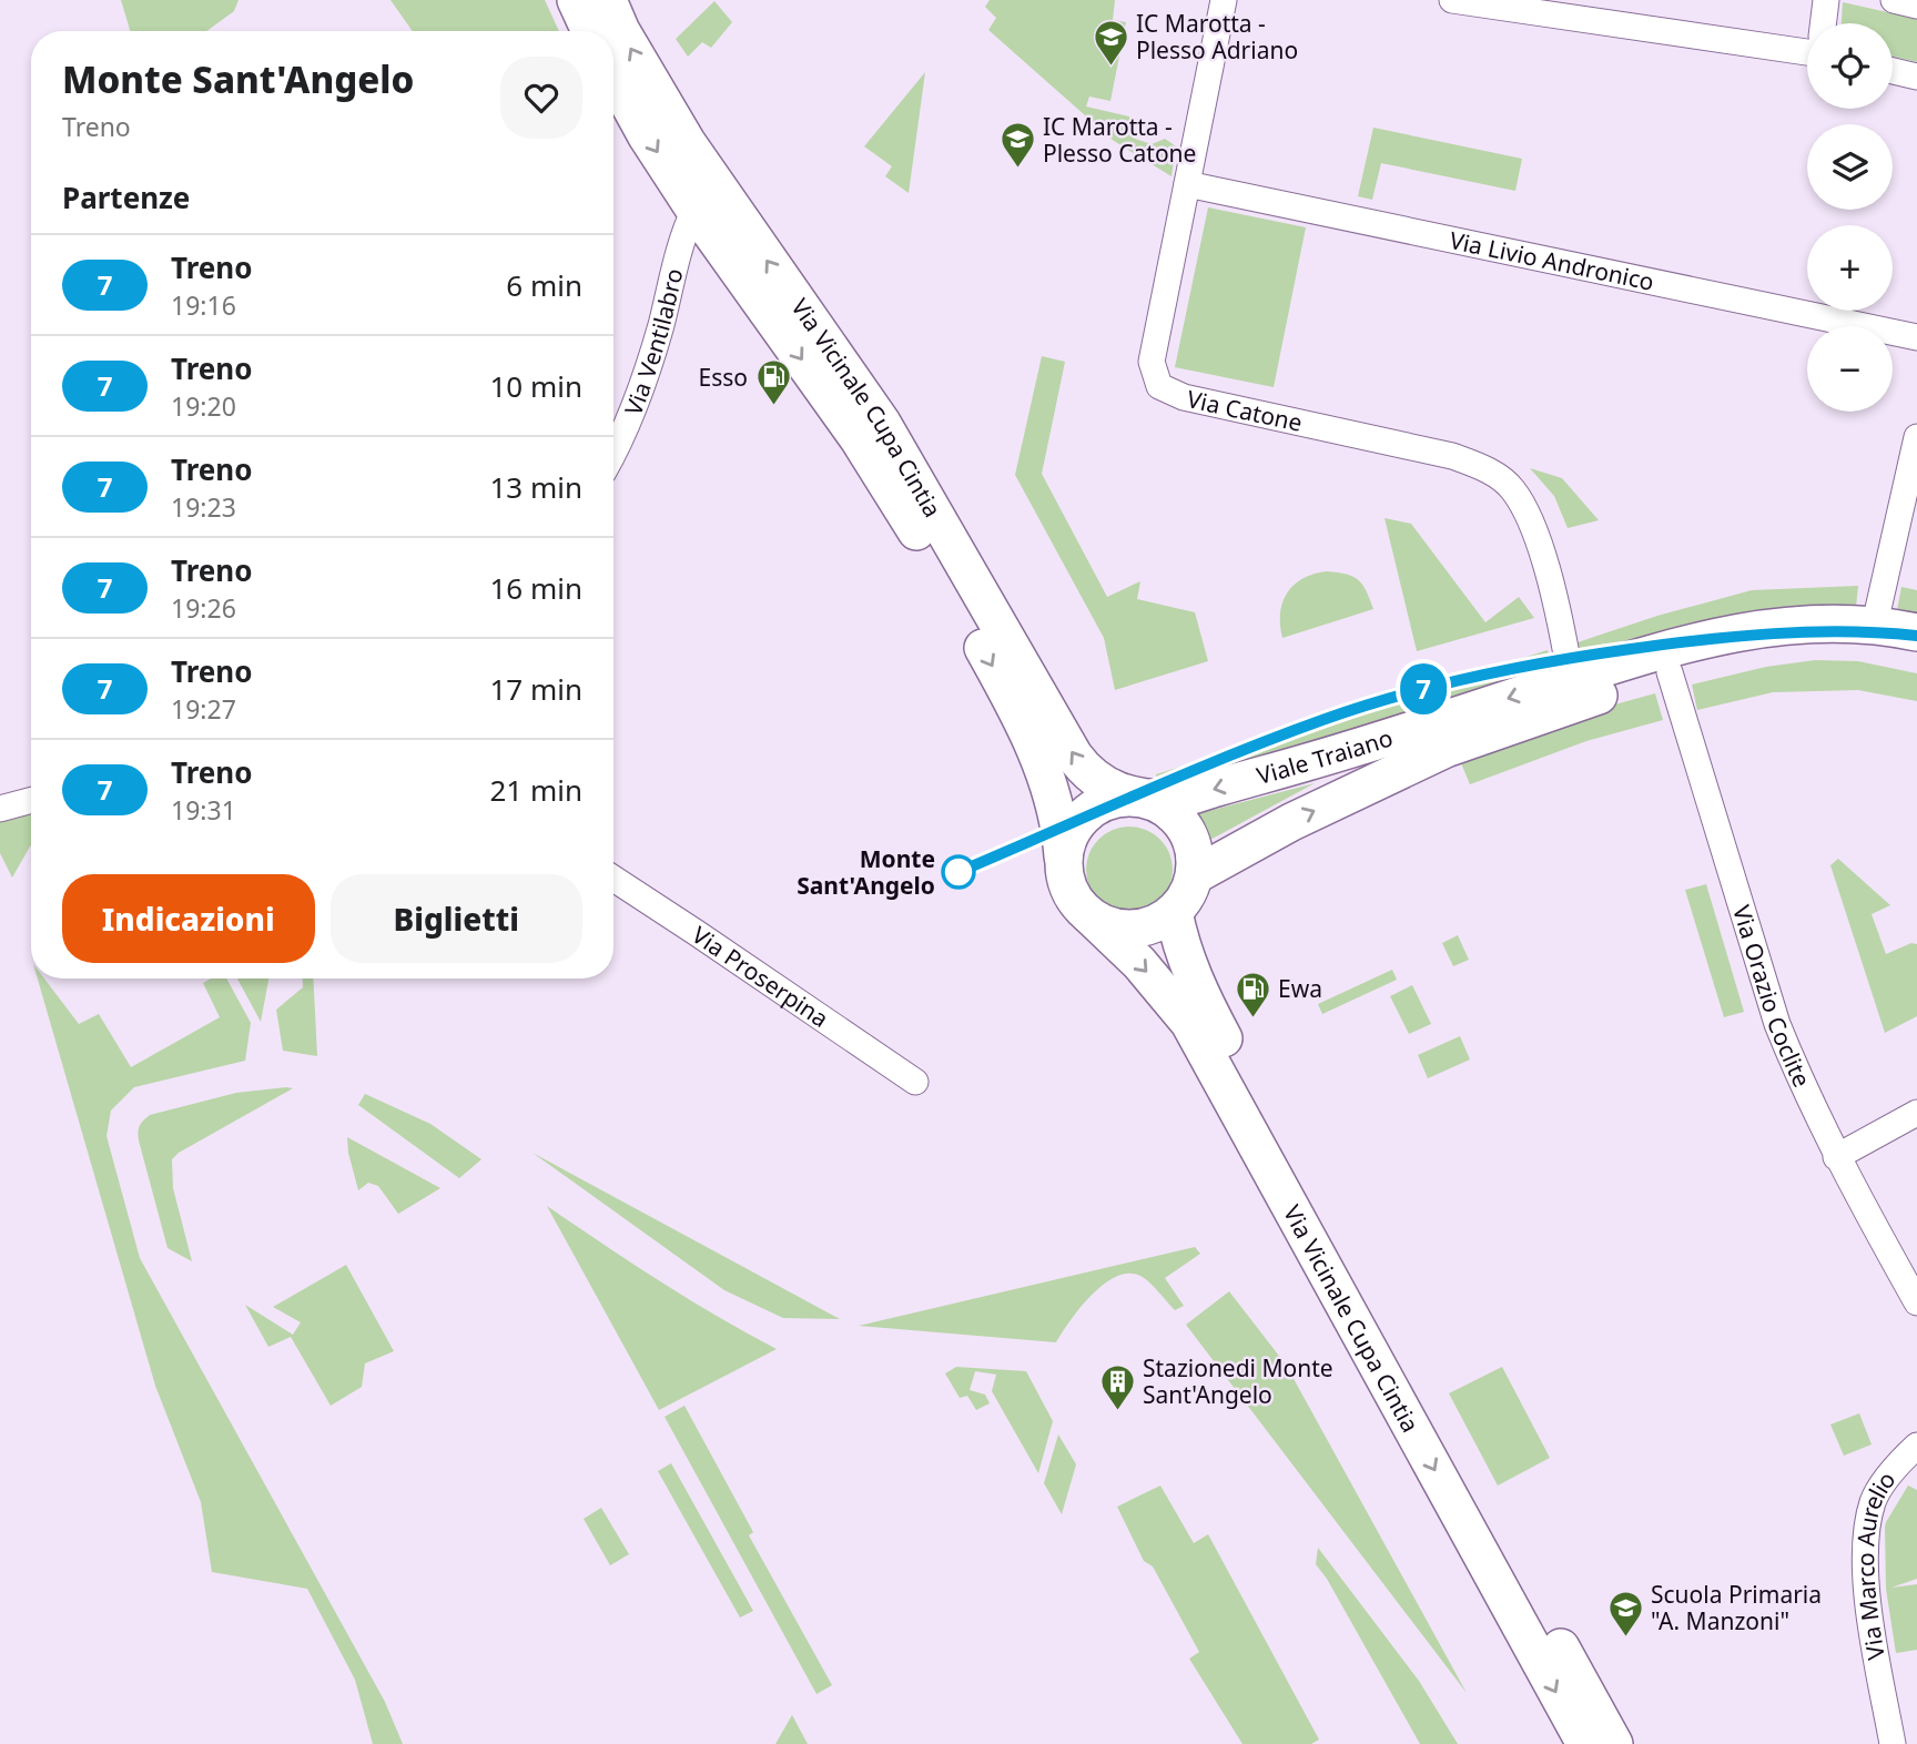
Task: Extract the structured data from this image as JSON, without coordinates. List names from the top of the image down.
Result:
{
  "streets": {
    "main road": ["Via Vicinale Cupa Cintia", "Viale Traiano"],
    "street": [
      "Via Livio Andronico",
      "Via Ventilabro",
      "Via Catone",
      "Via Proserpina",
      "Via Orazio Coclite",
      "Via Marco Aurelio"
    ]
  },
  "crossings": [
    ["Via Livio Andronico", "Via Catone"],
    ["Via Ventilabro", "Via Vicinale Cupa Cintia"],
    ["Via Vicinale Cupa Cintia", "Viale Traiano"],
    ["Via Catone", "Viale Traiano"],
    ["Viale Traiano", "Via Orazio Coclite"]
  ],
  "places": {
    "school or university": ["IC Marotta - Plesso Adriano", "IC Marotta - Plesso Catone", "Scuola Primaria \"A. Manzoni\""],
    "fuel station": ["Esso", "Ewa"],
    "other": ["Monte Sant'Angelo"],
    "building": ["Stazionedi Monte Sant'Angelo"]
  },
  "page": {
    "on_map": "7",
    "map_buttons": ["+", "−"],
    "heading": [
      ["Monte Sant'Angelo", "Treno"],
      "Partenze"
    ],
    "list": [
      {
        "mark": "7",
        "name": "Treno",
        "note": "19:16",
        "value": "6 min"
      },
      {
        "mark": "7",
        "name": "Treno",
        "note": "19:20",
        "value": "10 min"
      },
      {
        "mark": "7",
        "name": "Treno",
        "note": "19:23",
        "value": "13 min"
      },
      {
        "mark": "7",
        "name": "Treno",
        "note": "19:26",
        "value": "16 min"
      },
      {
        "mark": "7",
        "name": "Treno",
        "note": "19:27",
        "value": "17 min"
      },
      {
        "mark": "7",
        "name": "Treno",
        "note": "19:31",
        "value": "21 min"
      }
    ],
    "buttons": ["Indicazioni", "Biglietti"]
  }
}
